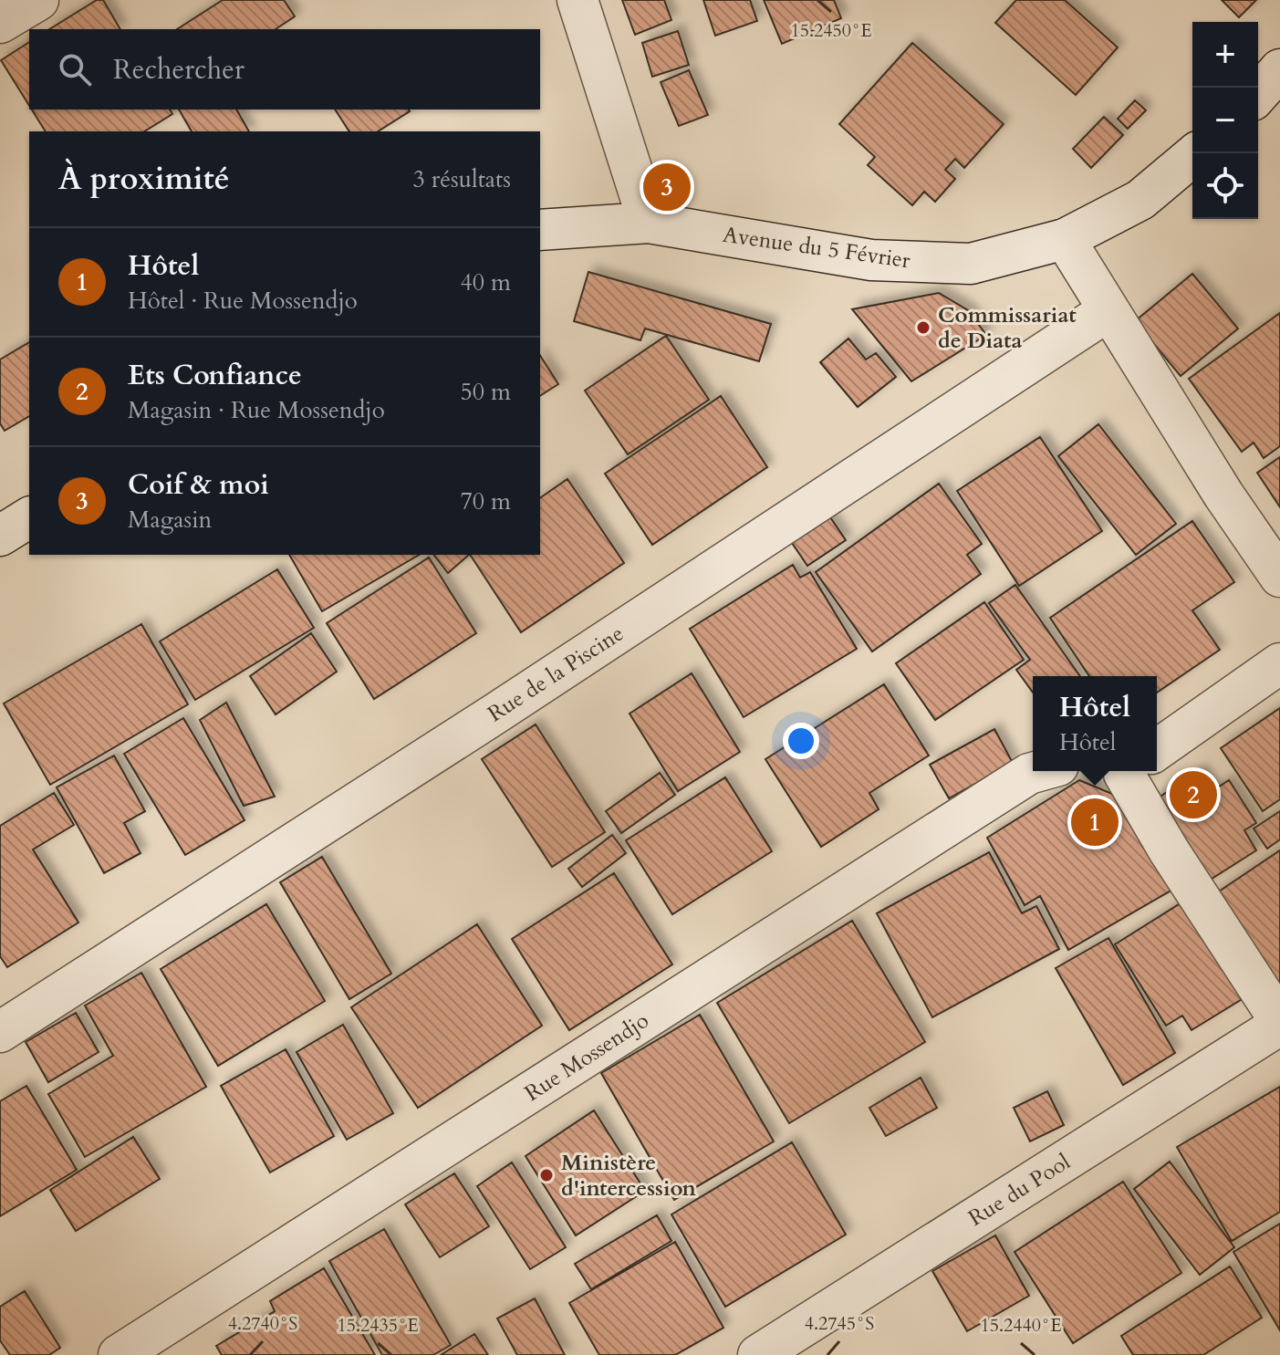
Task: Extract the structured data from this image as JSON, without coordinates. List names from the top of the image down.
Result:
{
  "streets": {
    "street": [
      "Avenue du 5 Février",
      "Rue de la Piscine",
      "Rue Mossendjo",
      "Rue du Pool"
    ]
  },
  "places": ["Commissariat de Diata", "Ministère d'intercession"],
  "page": {
    "map_buttons": ["+", "−"],
    "search": "Rechercher",
    "heading": ["À proximité", "3 résultats"],
    "pins": ["3", "2", "1"],
    "list": [
      {
        "mark": "1",
        "name": "Hôtel",
        "note": "Hôtel · Rue Mossendjo",
        "value": "40 m"
      },
      {
        "mark": "2",
        "name": "Ets Confiance",
        "note": "Magasin · Rue Mossendjo",
        "value": "50 m"
      },
      {
        "mark": "3",
        "name": "Coif & moi",
        "note": "Magasin",
        "value": "70 m"
      }
    ],
    "popup": ["Hôtel", "Hôtel"]
  },
  "coordinates": [
    "15.2450°E",
    "4.2740°S",
    "4.2745°S",
    "15.2435°E",
    "15.2440°E"
  ]
}
